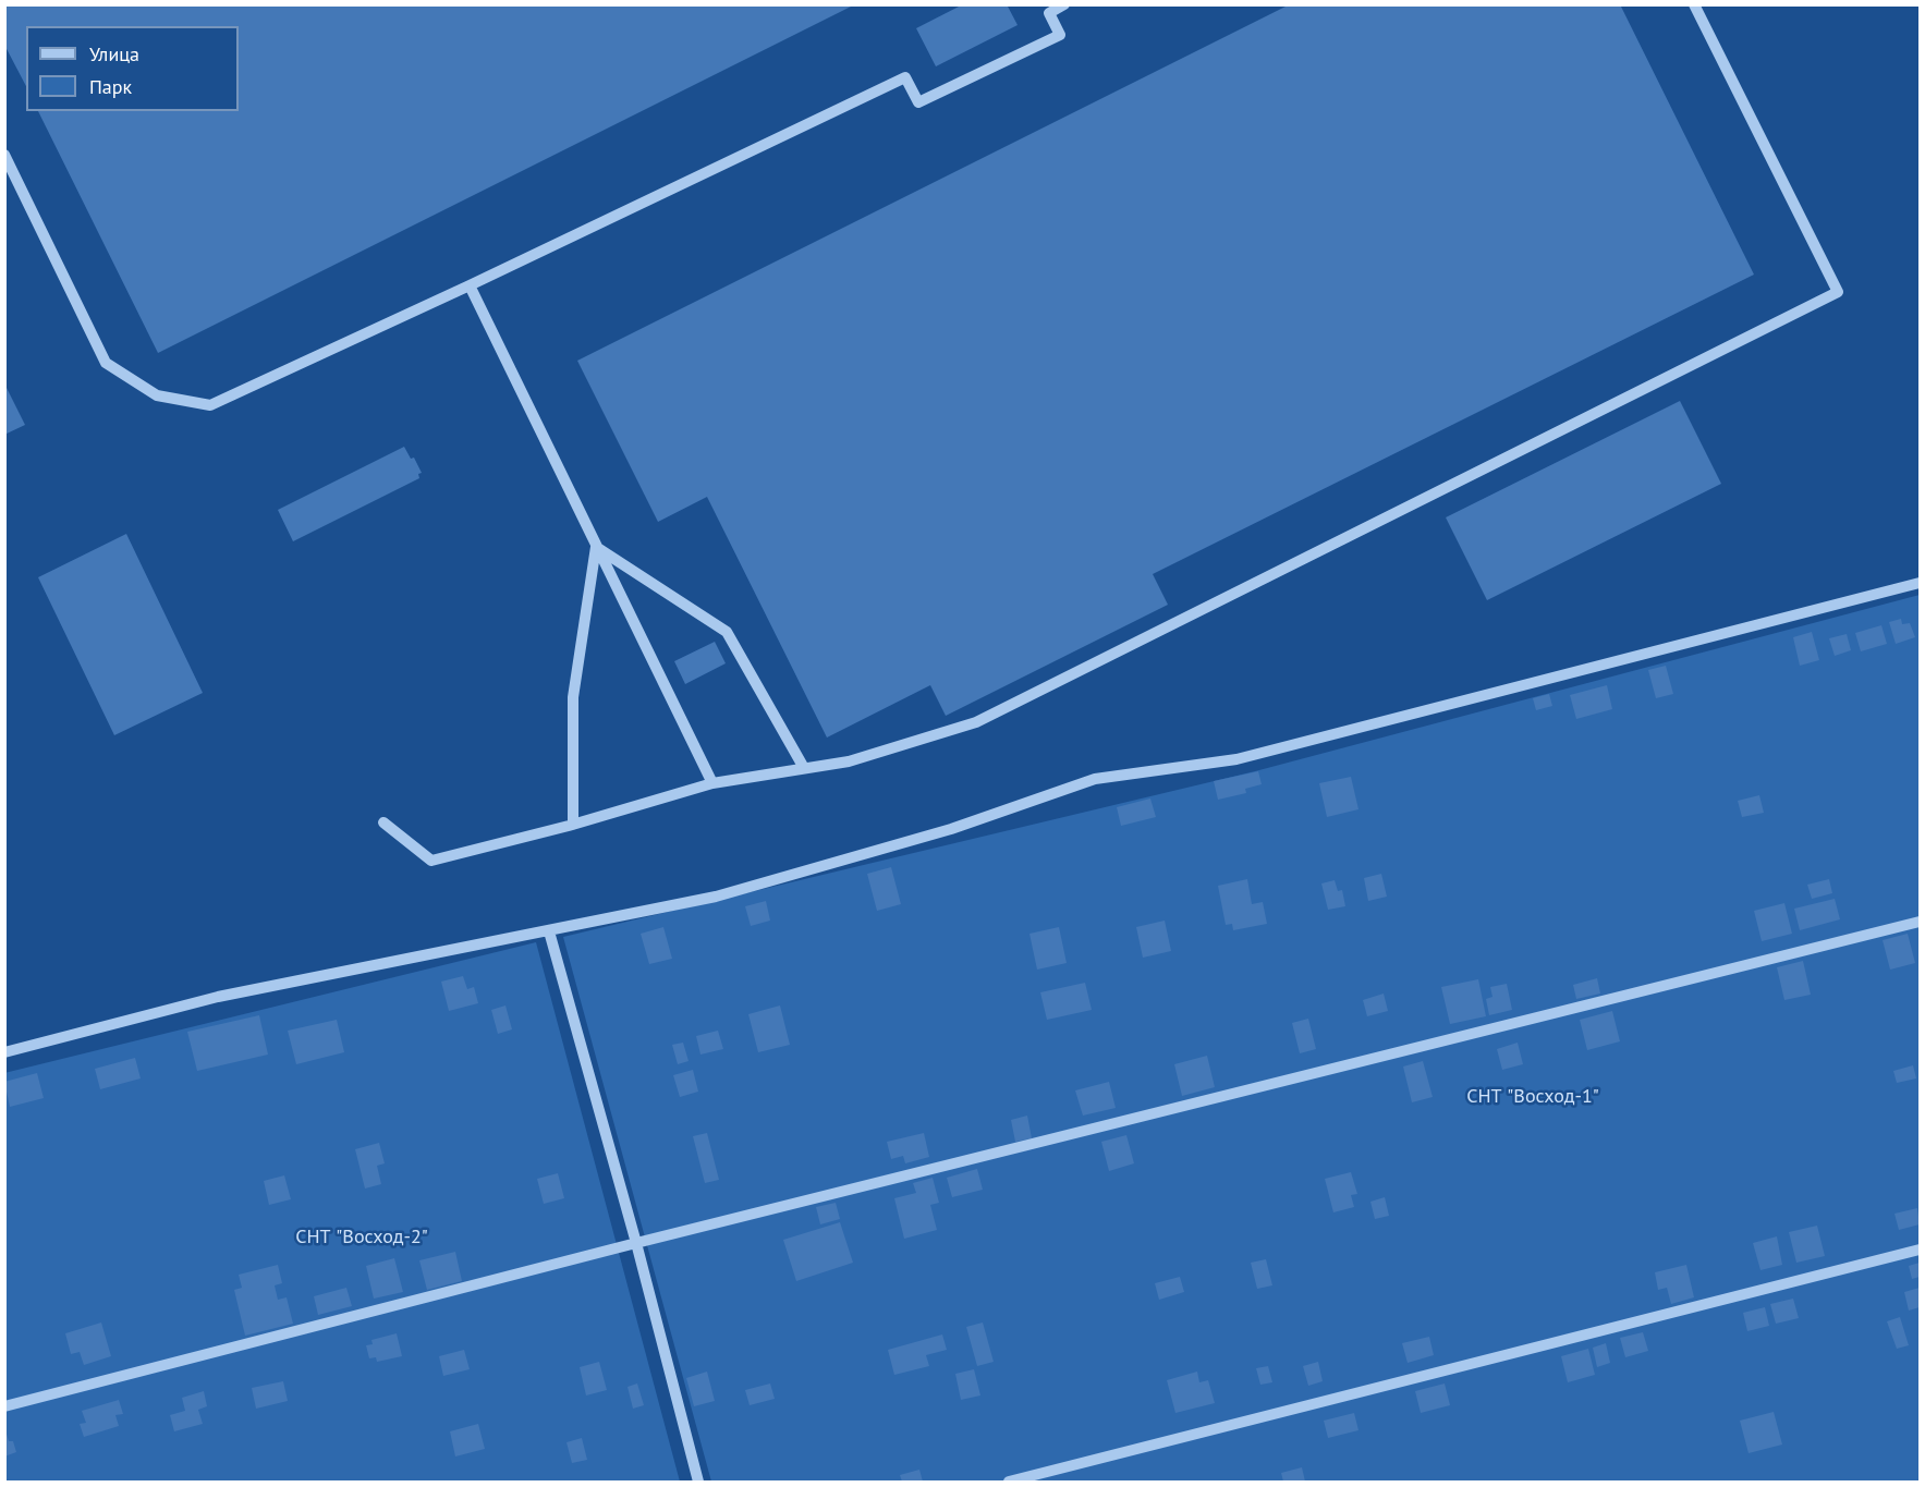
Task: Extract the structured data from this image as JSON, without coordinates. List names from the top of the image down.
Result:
{
  "parks": ["СНТ \"Восход-1\"", "СНТ \"Восход-2\""],
  "legend": ["Улица", "Парк"]
}
